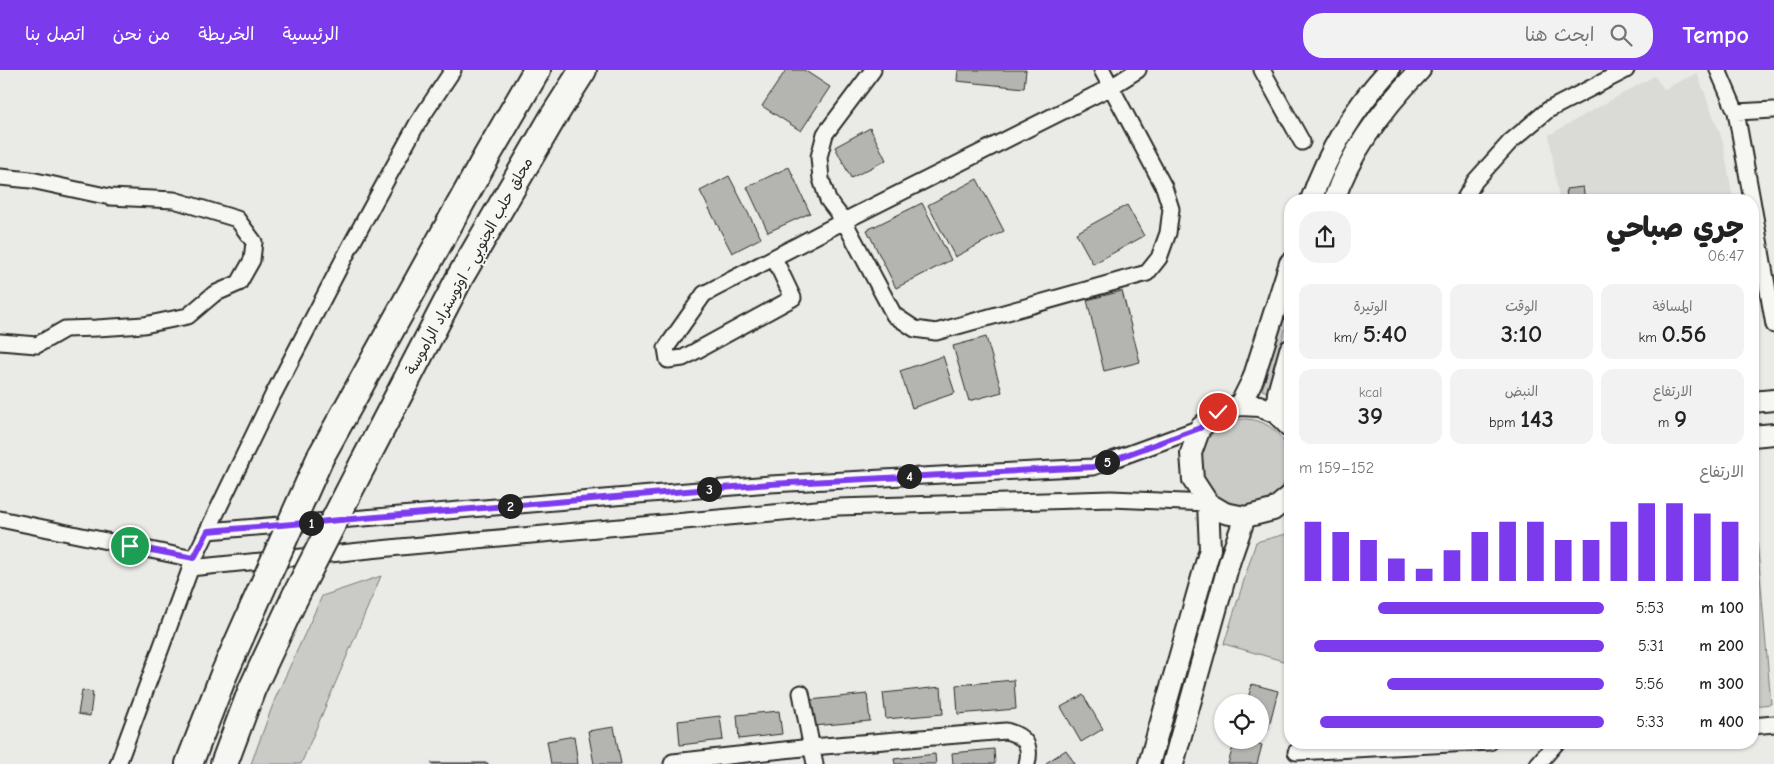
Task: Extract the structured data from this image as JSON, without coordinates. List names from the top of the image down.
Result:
{
  "streets": {
    "highway": ["محلق حلب الجنوبي - اوتوستراد الراموسة"]
  },
  "page": {
    "header": "Tempo",
    "search": "ابحث هنا",
    "nav": [
      "الرئيسية",
      "الخريطة",
      "من نحن",
      "اتصل بنا"
    ],
    "heading": ["جري صباحي", "06:47"],
    "stats": [
      ["المسافة", "0.56 km"],
      ["الوقت", "3:10"],
      ["الوتيرة", "5:40 /km"],
      ["الارتفاع", "9 m"],
      ["النبض", "143 bpm"],
      ["kcal", "39"]
    ],
    "chart": ["الارتفاع", "152–159 m"],
    "pins": [
      "5",
      "4",
      "3",
      "2",
      "1"
    ],
    "list": [
      {
        "name": "100 m",
        "note": "5:53"
      },
      {
        "name": "200 m",
        "note": "5:31"
      },
      {
        "name": "300 m",
        "note": "5:56"
      },
      {
        "name": "400 m",
        "note": "5:33"
      }
    ]
  }
}
